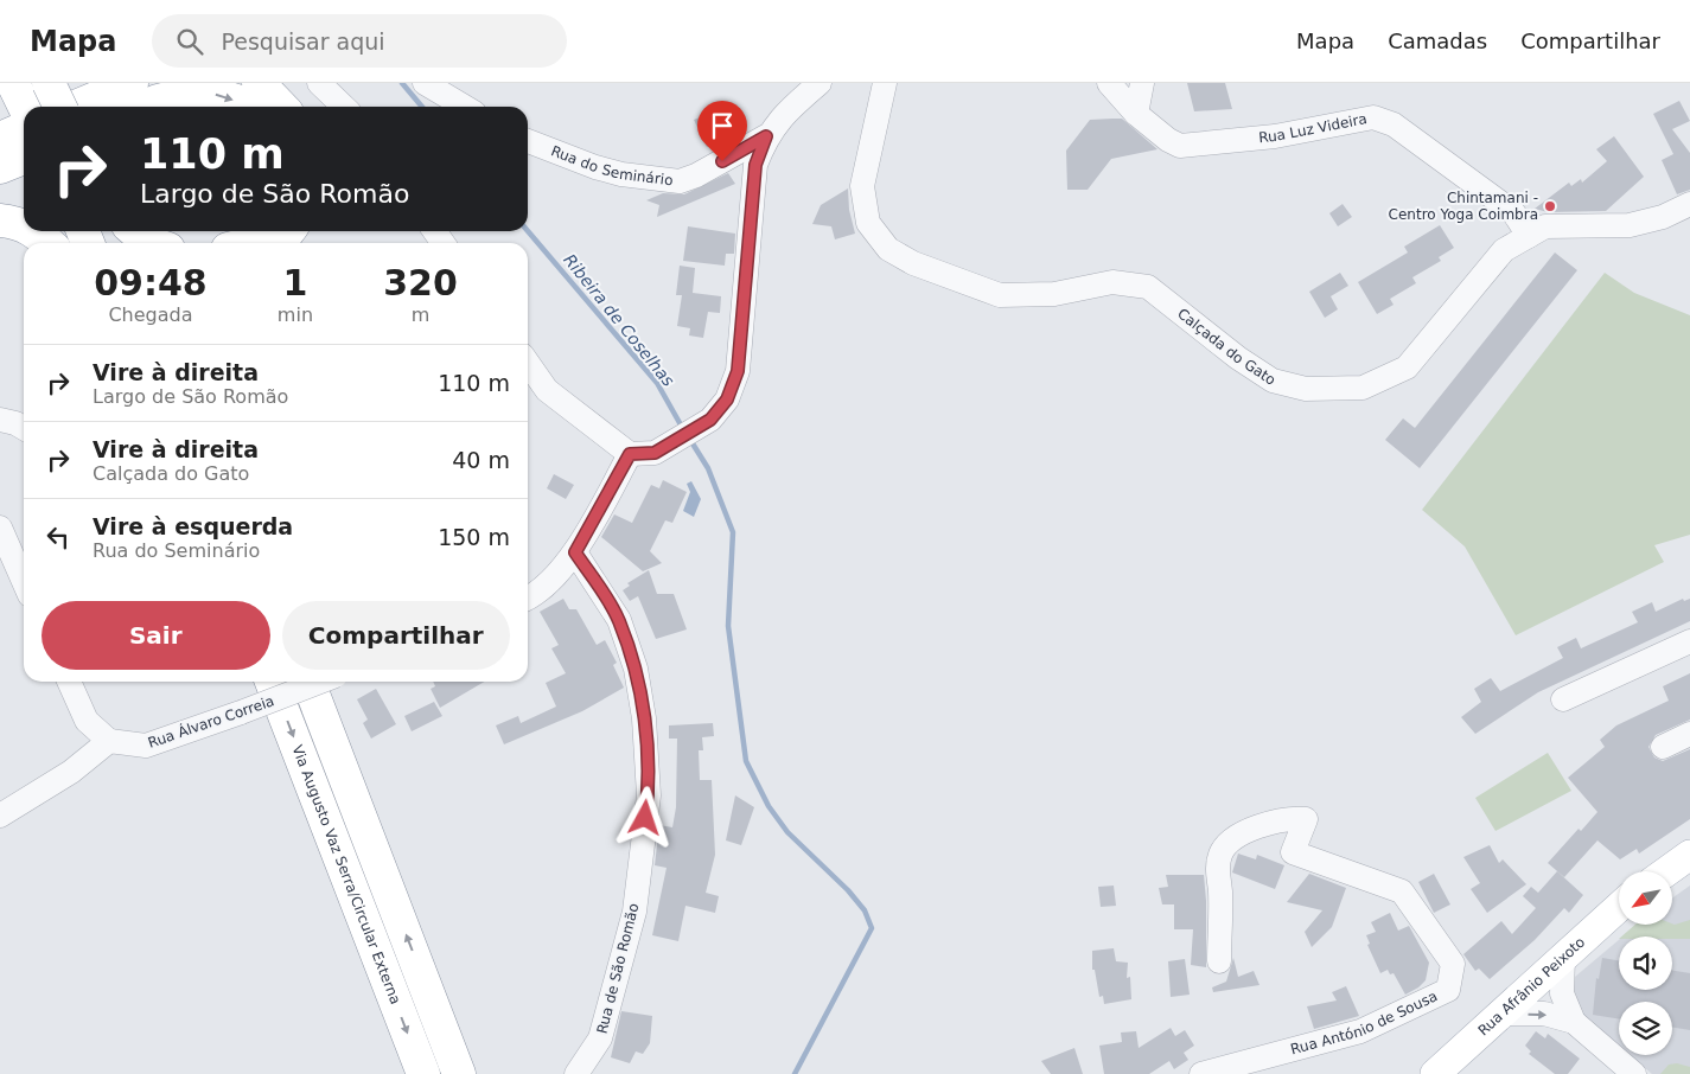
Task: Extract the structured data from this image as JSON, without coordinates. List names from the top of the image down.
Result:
{
  "streets": {
    "highway": ["Via Augusto Vaz Serra/Circular Externa"],
    "main road": ["Rua Afrânio Peixoto"],
    "street": [
      "Rua Luz Videira",
      "Rua do Seminário",
      "Calçada do Gato",
      "Rua Álvaro Correia",
      "Rua de São Romão",
      "Rua António de Sousa"
    ]
  },
  "crossings": [
    ["Rua Luz Videira", "Calçada do Gato"]
  ],
  "water": ["Ribeira de Coselhas"],
  "places": ["Chintamani - Centro Yoga Coimbra"],
  "north": "bottom left",
  "page": {
    "header": "Mapa",
    "search": "Pesquisar aqui",
    "nav": ["Mapa", "Camadas", "Compartilhar"],
    "turn": ["110 m", "Largo de São Romão"],
    "eta": [
      "09:48",
      "Chegada",
      "1",
      "min",
      "320",
      "m"
    ],
    "list": [
      {
        "name": "Vire à direita",
        "note": "Largo de São Romão",
        "value": "110 m"
      },
      {
        "name": "Vire à direita",
        "note": "Calçada do Gato",
        "value": "40 m"
      },
      {
        "name": "Vire à esquerda",
        "note": "Rua do Seminário",
        "value": "150 m"
      }
    ],
    "buttons": ["Sair", "Compartilhar"]
  }
}
